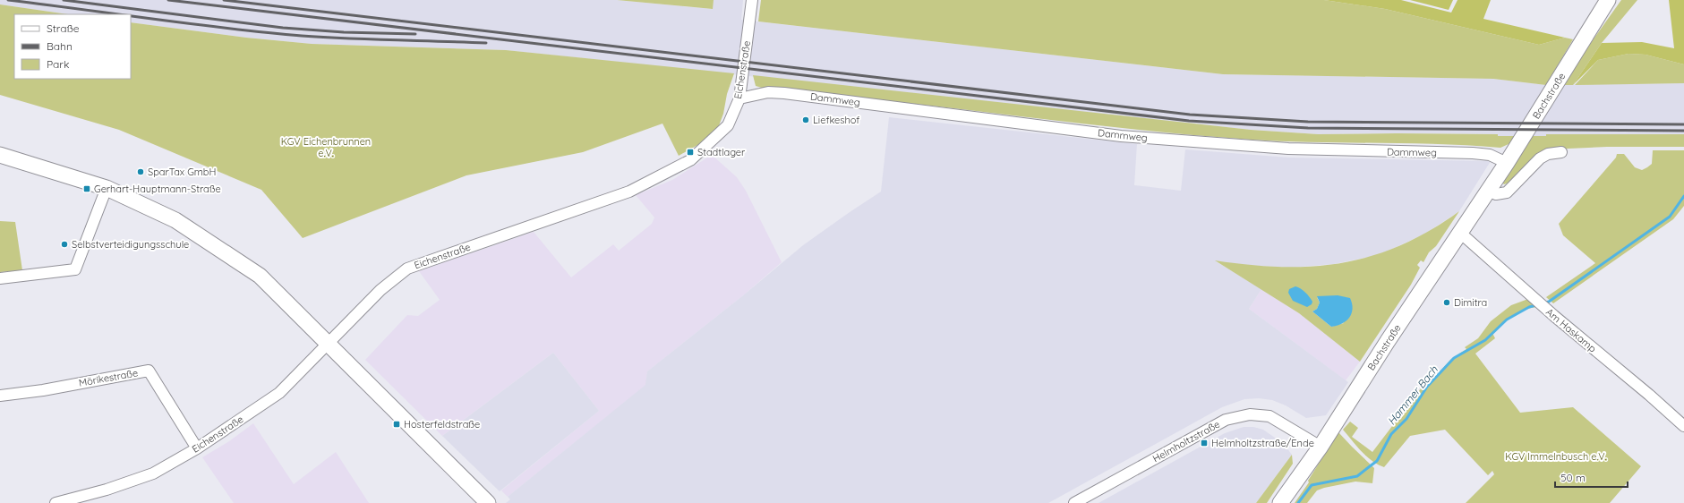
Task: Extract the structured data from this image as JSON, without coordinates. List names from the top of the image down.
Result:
{
  "streets": {
    "street": [
      "Eichenstraße",
      "Bachstraße",
      "Dammweg",
      "Am Haskamp",
      "Mörikestraße",
      "Helmholtzstraße"
    ]
  },
  "crossings": [
    ["Eichenstraße", "Dammweg"],
    ["Eichenstraße", "Mörikestraße"],
    ["Bachstraße", "Dammweg"],
    ["Bachstraße", "Am Haskamp"],
    ["Bachstraße", "Helmholtzstraße"]
  ],
  "water": ["Hammer Bach"],
  "parks": ["KGV Eichenbrunnen e.V.", "KGV Immelnbusch e.V."],
  "places": {
    "other": [
      "Liefkeshof",
      "SparTax GmbH",
      "Selbstverteidigungsschule",
      "Dimitra"
    ],
    "transit": [
      "Stadtlager",
      "Gerhart-Hauptmann-Straße",
      "Hosterfeldstraße",
      "Helmholtzstraße/Ende"
    ]
  },
  "legend": ["Straße", "Bahn", "Park"],
  "scale_bar": "50 m"
}
